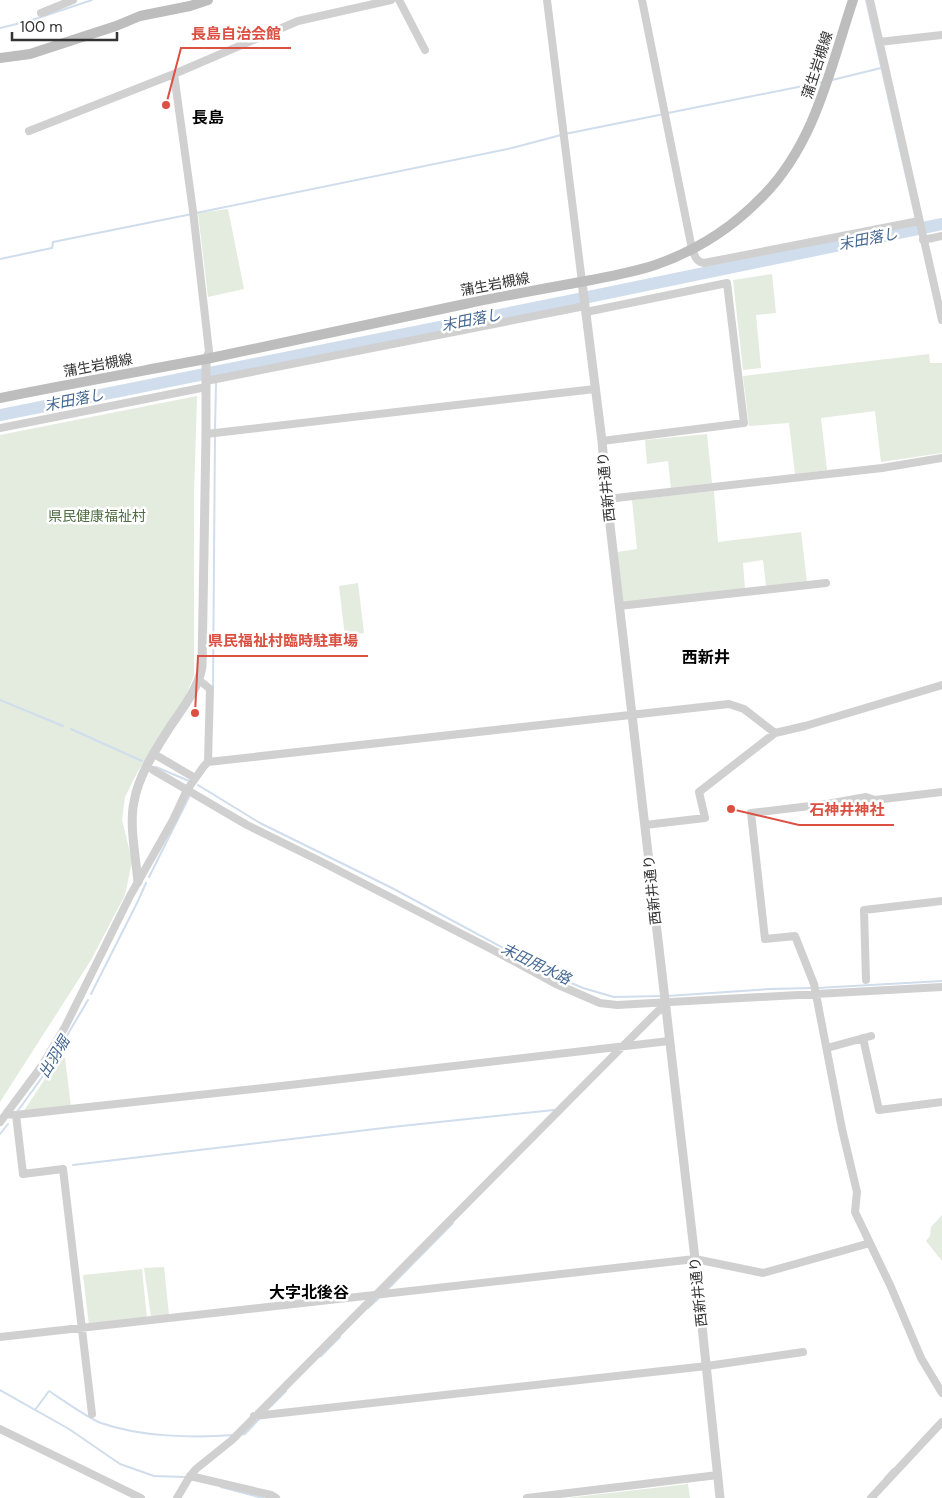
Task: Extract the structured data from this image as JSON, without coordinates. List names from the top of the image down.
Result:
{
  "streets": {
    "main road": ["蒲生岩槻線"],
    "street": ["西新井通り"]
  },
  "crossings": [
    ["蒲生岩槻線", "西新井通り"]
  ],
  "districts": ["長島", "西新井", "大字北後谷"],
  "water": ["末田落し", "末田用水路", "出羽堀"],
  "parks": ["県民健康福祉村"],
  "places": ["長島自治会館", "県民福祉村臨時駐車場", "石神井神社"],
  "scale_bar": "100 m"
}
